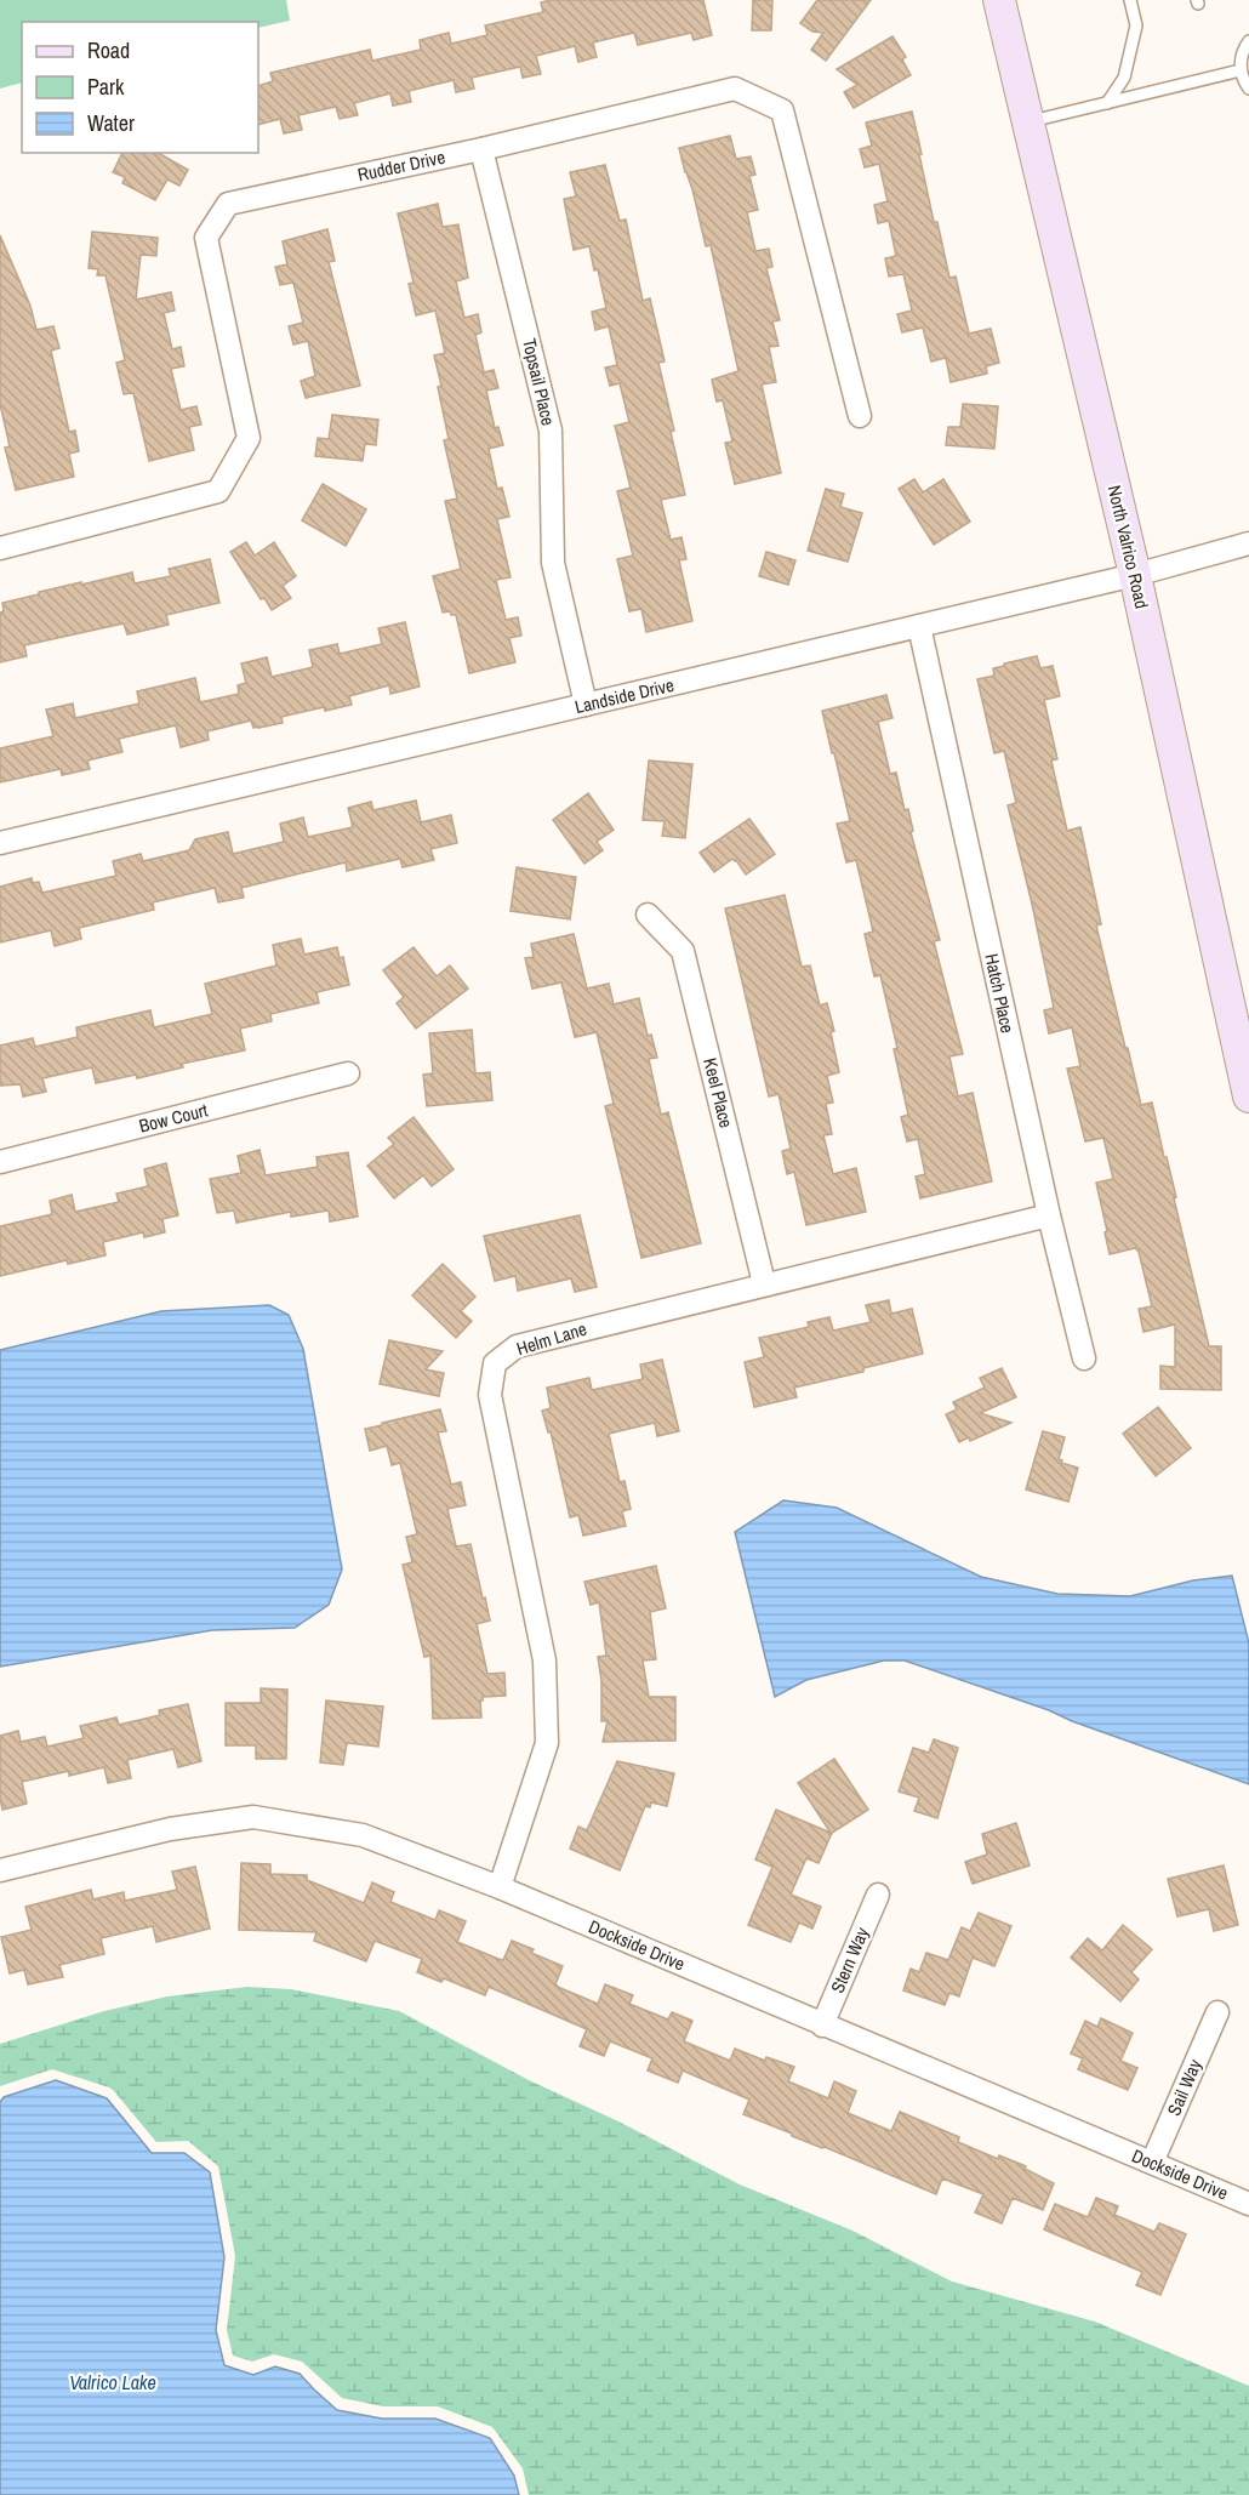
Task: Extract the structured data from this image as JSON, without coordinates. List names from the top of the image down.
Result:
{
  "streets": {
    "street": [
      "Rudder Drive",
      "Topsail Place",
      "North Valrico Road",
      "Landside Drive",
      "Hatch Place",
      "Keel Place",
      "Bow Court",
      "Helm Lane",
      "Dockside Drive",
      "Stern Way",
      "Sail Way"
    ]
  },
  "crossings": [
    ["Rudder Drive", "Topsail Place"],
    ["Topsail Place", "Landside Drive"],
    ["North Valrico Road", "Landside Drive"],
    ["Landside Drive", "Hatch Place"],
    ["Hatch Place", "Helm Lane"],
    ["Keel Place", "Helm Lane"],
    ["Helm Lane", "Dockside Drive"],
    ["Dockside Drive", "Stern Way"],
    ["Dockside Drive", "Sail Way"]
  ],
  "water": ["Valrico Lake"],
  "legend": ["Road", "Park", "Water"]
}
